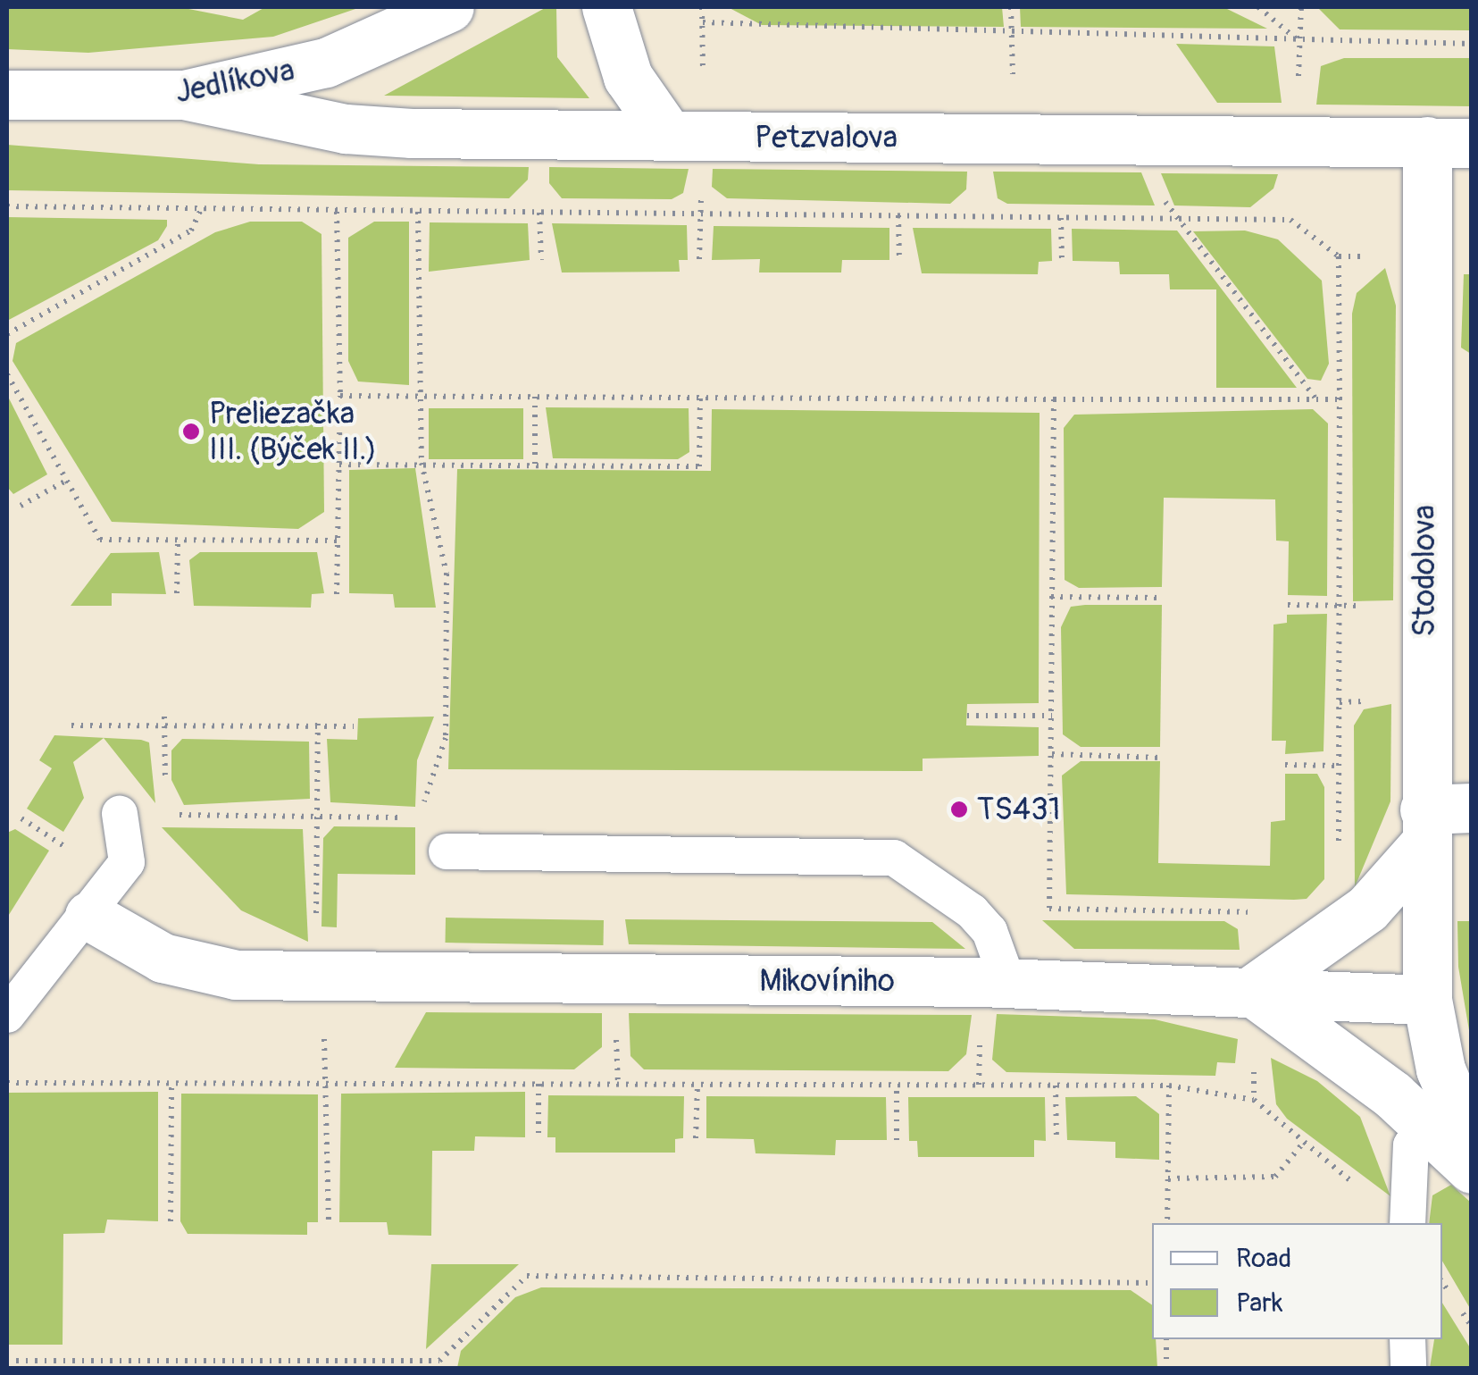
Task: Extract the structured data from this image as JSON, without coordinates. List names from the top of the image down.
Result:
{
  "streets": {
    "street": [
      "Jedlíkova",
      "Petzvalova",
      "Stodolova",
      "Mikovíniho"
    ]
  },
  "crossings": [
    ["Jedlíkova", "Petzvalova"],
    ["Petzvalova", "Stodolova"],
    ["Stodolova", "Mikovíniho"]
  ],
  "places": ["Preliezačka III. (Býček II.)", "TS431"],
  "legend": ["Road", "Park"]
}
